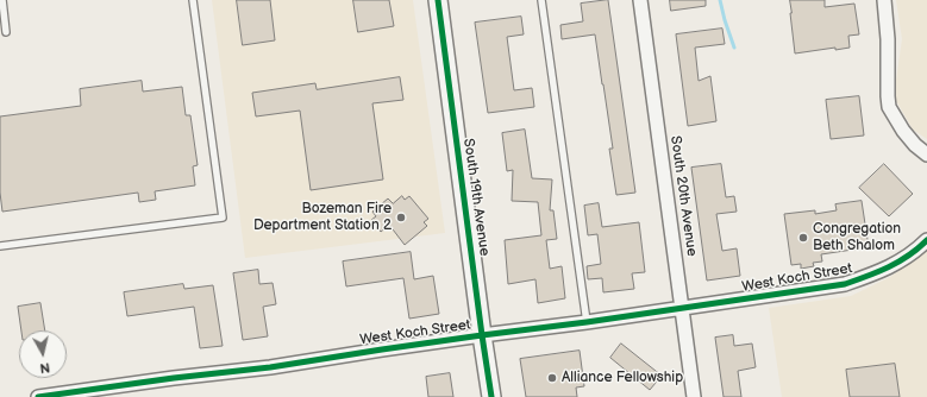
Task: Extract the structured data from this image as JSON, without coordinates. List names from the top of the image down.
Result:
{
  "streets": {
    "main road": ["South 19th Avenue"],
    "street": ["South 20th Avenue", "West Koch Street"]
  },
  "crossings": [
    ["South 20th Avenue", "West Koch Street"],
    ["South 19th Avenue", "West Koch Street"]
  ],
  "places": ["Bozeman Fire Department Station 2", "Congregation Beth Shalom", "Alliance Fellowship"],
  "north": "bottom"
}
